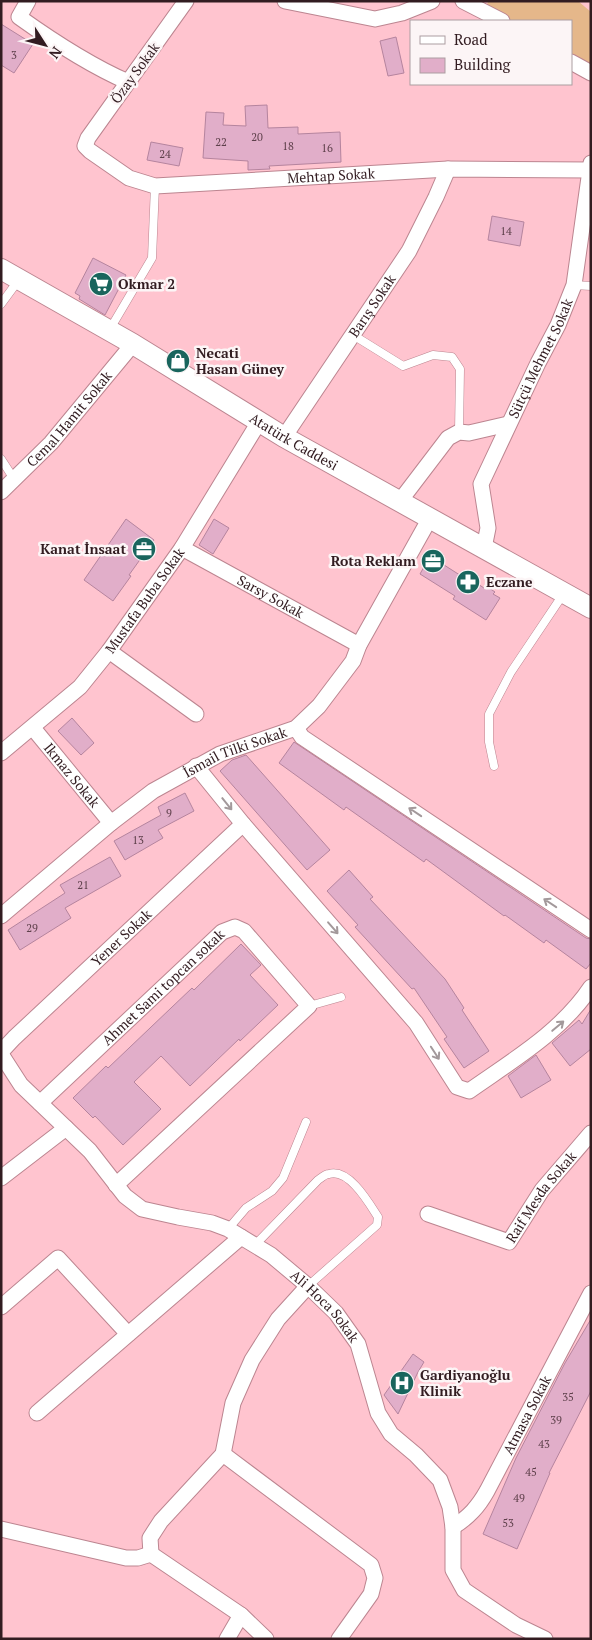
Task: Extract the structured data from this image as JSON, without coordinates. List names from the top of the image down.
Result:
{
  "streets": {
    "street": [
      "Özay Sokak",
      "Mehtap Sokak",
      "Barış Sokak",
      "Sütçü Mehmet Sokak",
      "Cemal Hamit Sokak",
      "Atatürk Caddesi",
      "Sarsy Sokak",
      "Mustafa Buba Sokak",
      "İsmail Tilki Sokak",
      "Ikmaz Sokak",
      "Yener Sokak",
      "Ahmet Sami topcan sokak",
      "Raif Mesda Sokak",
      "Ali Hoca Sokak",
      "Atmasa Sokak"
    ]
  },
  "crossings": [
    ["Özay Sokak", "Mehtap Sokak"],
    ["Mehtap Sokak", "Barış Sokak"],
    ["Mehtap Sokak", "Sütçü Mehmet Sokak"],
    ["Barış Sokak", "Atatürk Caddesi"],
    ["Sütçü Mehmet Sokak", "Atatürk Caddesi"],
    ["Cemal Hamit Sokak", "Atatürk Caddesi"],
    ["Atatürk Caddesi", "Mustafa Buba Sokak"],
    ["Atatürk Caddesi", "İsmail Tilki Sokak"],
    ["Sarsy Sokak", "Mustafa Buba Sokak"],
    ["Sarsy Sokak", "İsmail Tilki Sokak"],
    ["Mustafa Buba Sokak", "Ikmaz Sokak"],
    ["İsmail Tilki Sokak", "Ikmaz Sokak"],
    ["Yener Sokak", "Ali Hoca Sokak"],
    ["Ahmet Sami topcan sokak", "Ali Hoca Sokak"],
    ["Ali Hoca Sokak", "Atmasa Sokak"]
  ],
  "places": {
    "supermarket": ["Okmar 2"],
    "shop": ["Necati Hasan Güney"],
    "office": ["Kanat İnsaat", "Rota Reklam"],
    "pharmacy": ["Eczane"],
    "hospital": ["Gardiyanoğlu Klinik"]
  },
  "house_numbers": [
    "3",
    "20",
    "22",
    "18",
    "16",
    "24",
    "14",
    "9",
    "13",
    "21",
    "29",
    "35",
    "39",
    "43",
    "45",
    "49",
    "53"
  ],
  "legend": ["Road", "Building"],
  "north": "bottom right"
}
